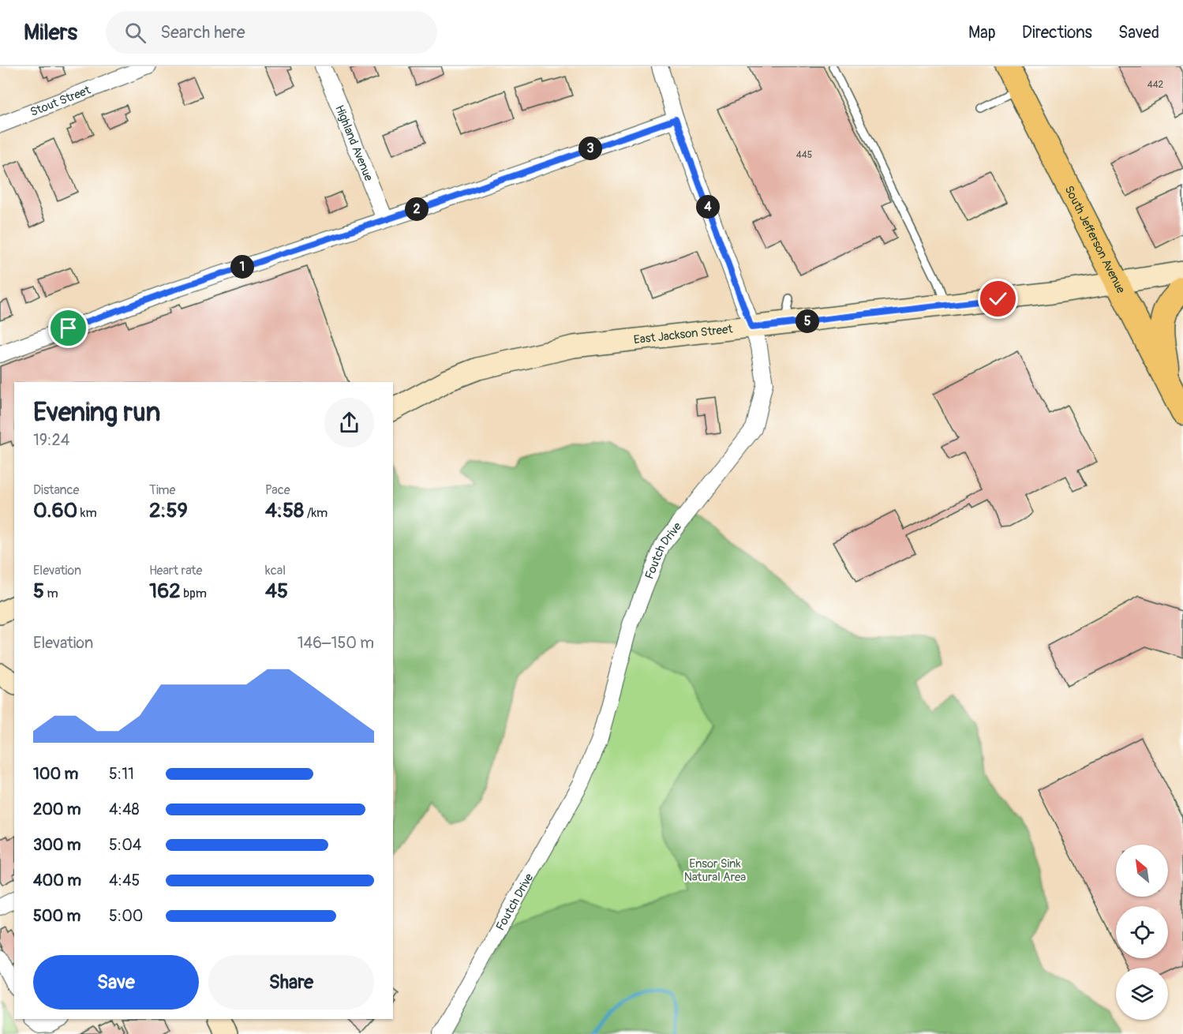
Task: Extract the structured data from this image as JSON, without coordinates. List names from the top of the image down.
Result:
{
  "streets": {
    "main road": ["South Jefferson Avenue"],
    "street": [
      "Stout Street",
      "Highland Avenue",
      "East Jackson Street",
      "Foutch Drive"
    ]
  },
  "crossings": [
    ["South Jefferson Avenue", "East Jackson Street"],
    ["East Jackson Street", "Foutch Drive"]
  ],
  "parks": ["Ensor Sink Natural Area"],
  "house_numbers": ["442", "445"],
  "north": "top left",
  "page": {
    "header": "Milers",
    "search": "Search here",
    "nav": ["Map", "Directions", "Saved"],
    "pins": [
      "3",
      "4",
      "2",
      "1",
      "5"
    ],
    "heading": ["Evening run", "19:24"],
    "stats": [
      ["Distance", "0.60 km"],
      ["Time", "2:59"],
      ["Pace", "4:58 /km"],
      ["Elevation", "5 m"],
      ["Heart rate", "162 bpm"],
      ["kcal", "45"]
    ],
    "chart": ["Elevation", "146–150 m"],
    "list": [
      {
        "name": "100 m",
        "note": "5:11"
      },
      {
        "name": "200 m",
        "note": "4:48"
      },
      {
        "name": "300 m",
        "note": "5:04"
      },
      {
        "name": "400 m",
        "note": "4:45"
      },
      {
        "name": "500 m",
        "note": "5:00"
      }
    ],
    "buttons": ["Save", "Share"]
  }
}
